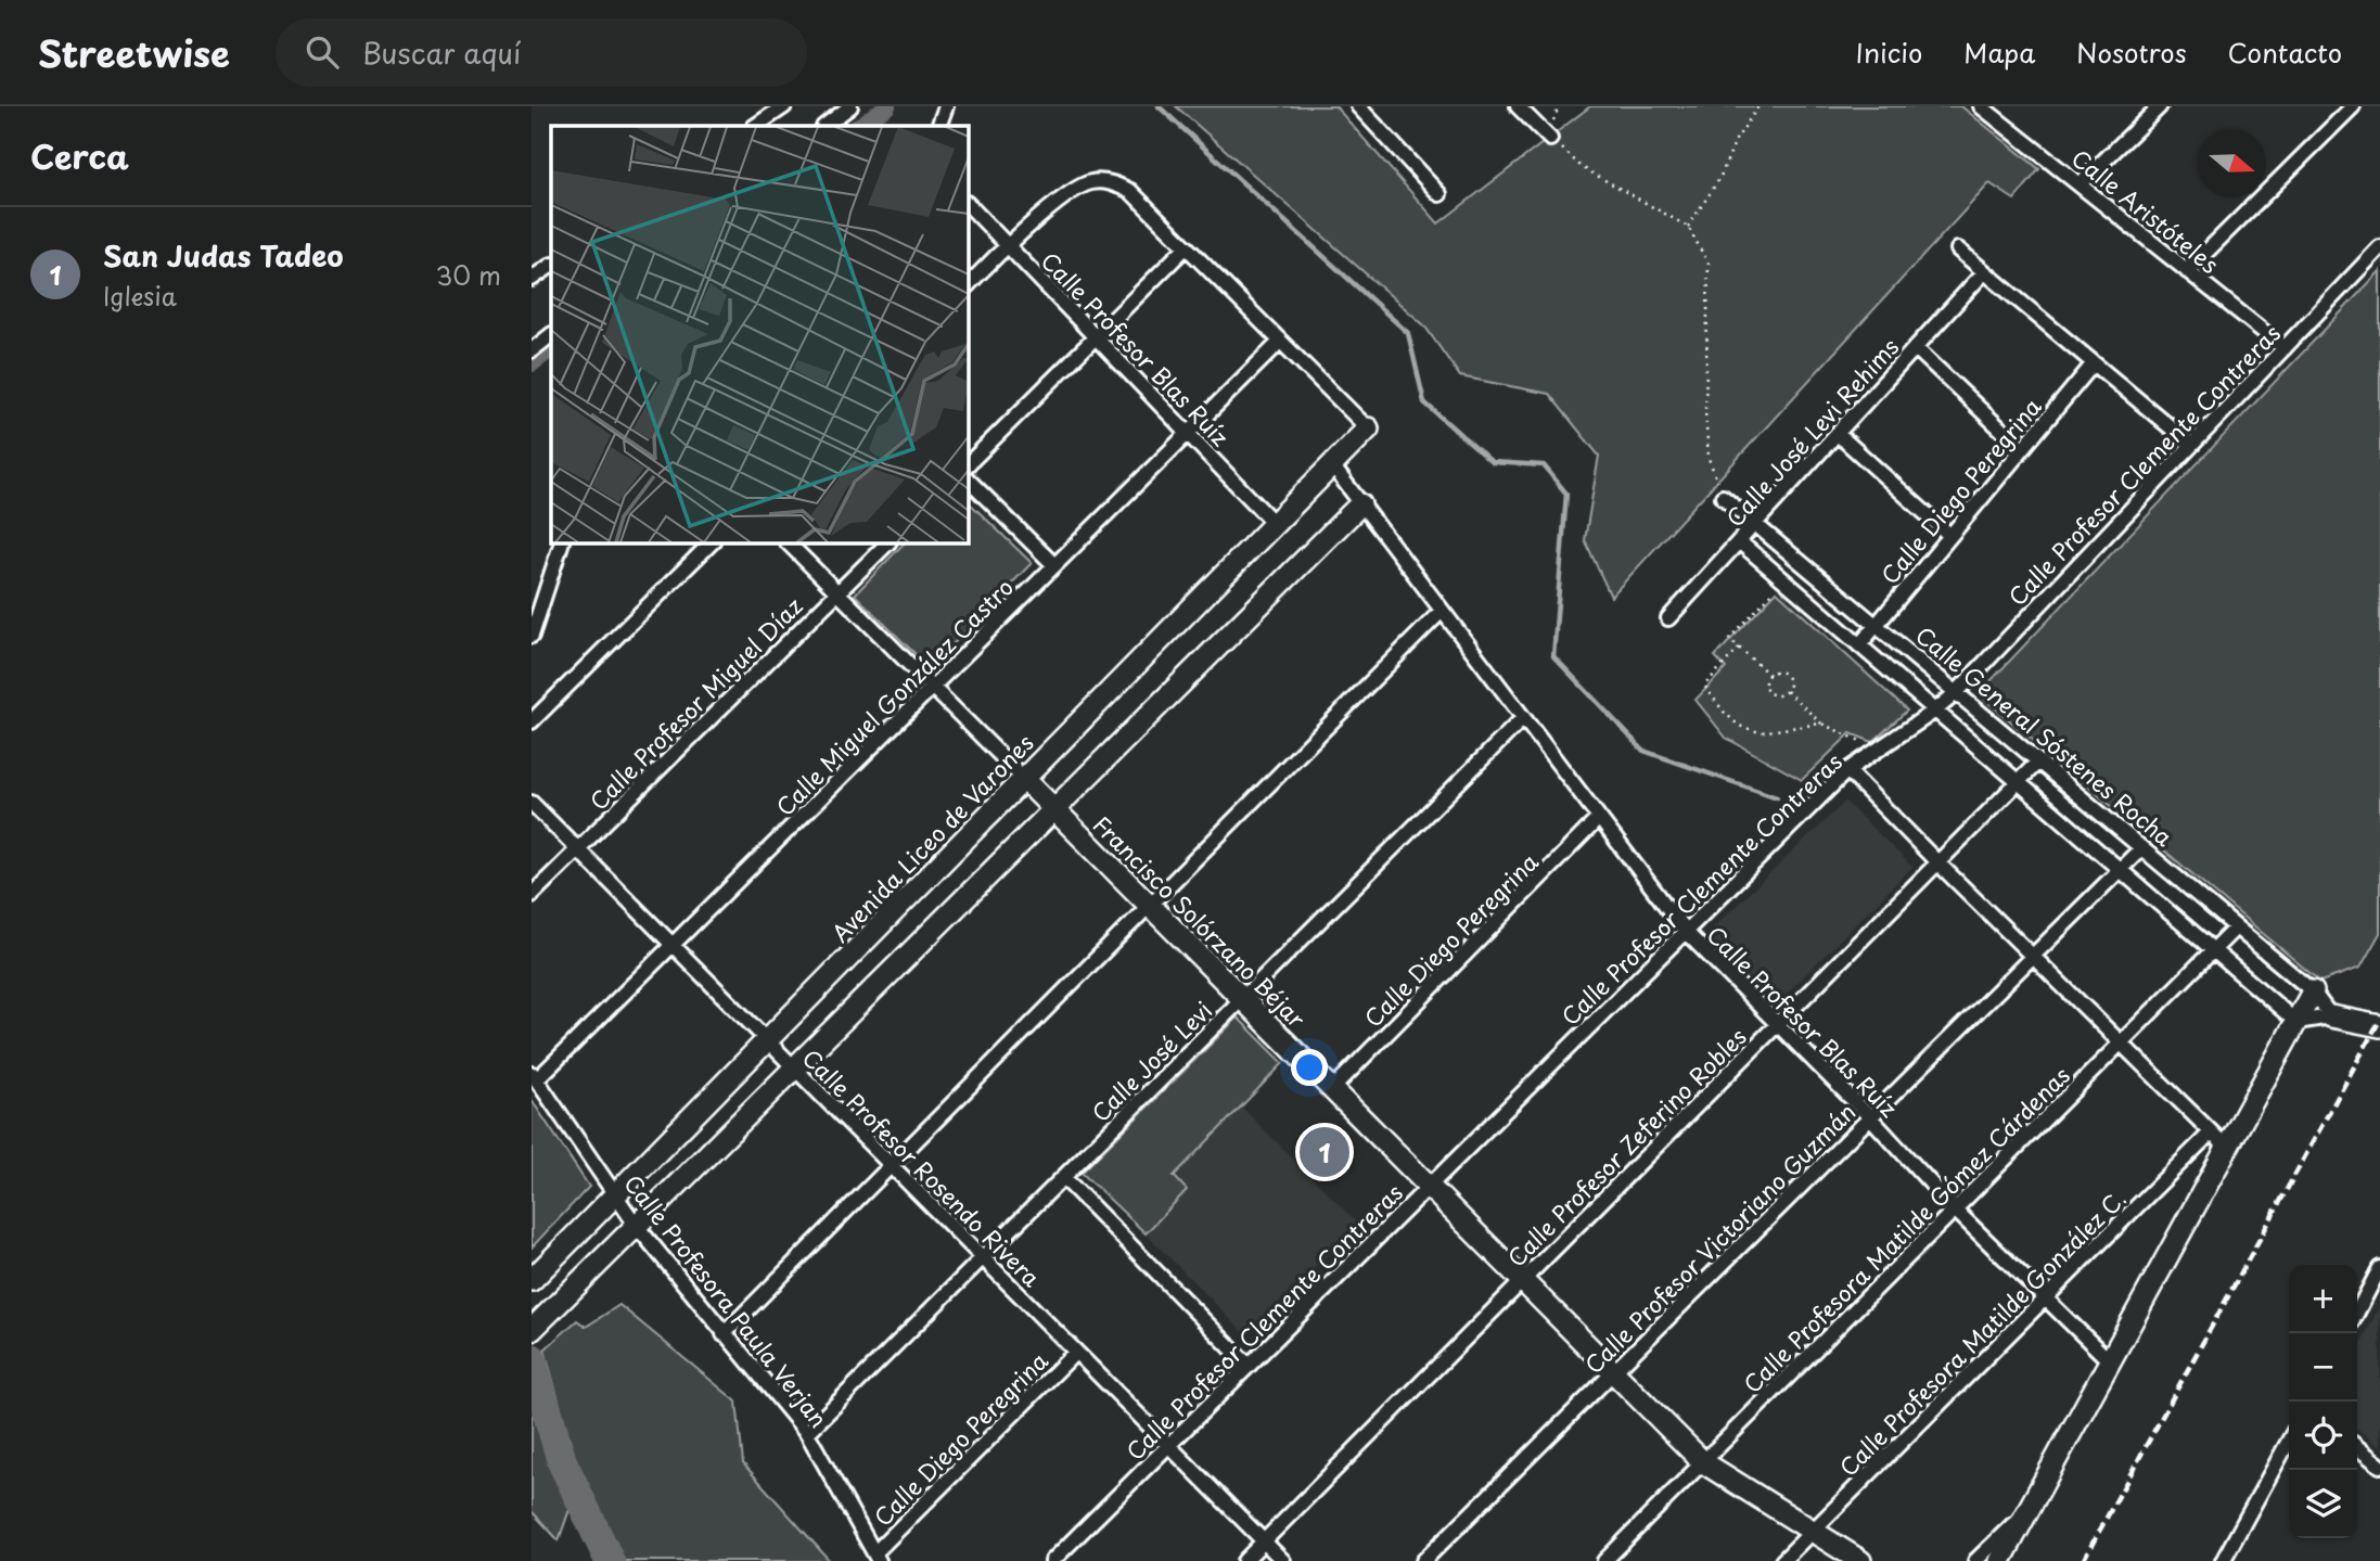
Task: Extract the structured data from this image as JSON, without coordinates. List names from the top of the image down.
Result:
{
  "streets": {
    "street": [
      "Calle Aristóteles",
      "Calle Profesor Blas Ruíz",
      "Calle José Levi Rehims",
      "Calle Profesor Clemente Contreras",
      "Calle Diego Peregrina",
      "Calle Miguel González Castro",
      "Calle Profesor Miguel Díaz",
      "Calle General Sóstenes Rocha",
      "Avenida Liceo de Varones",
      "Francisco Solórzano Béjar",
      "Calle José Levi",
      "Calle Profesor Zeferino Robles",
      "Calle Profesor Rosendo Rivera",
      "Calle Profesora Matilde Gómez Cárdenas",
      "Calle Profesor Victoriano Guzmán",
      "Calle Profesora Paula Verjan",
      "Calle Profesora Matilde González C."
    ]
  },
  "crossings": [
    ["Calle Aristóteles", "Calle Profesor Clemente Contreras"],
    ["Calle Profesor Blas Ruíz", "Calle Profesor Clemente Contreras"],
    ["Calle Profesor Blas Ruíz", "Calle Diego Peregrina"],
    ["Calle Profesor Blas Ruíz", "Calle Miguel González Castro"],
    ["Calle Profesor Blas Ruíz", "Avenida Liceo de Varones"],
    ["Calle Profesor Blas Ruíz", "Calle José Levi"],
    ["Calle Profesor Blas Ruíz", "Calle Profesor Zeferino Robles"],
    ["Calle Profesor Blas Ruíz", "Calle Profesora Matilde Gómez Cárdenas"],
    ["Calle Profesor Blas Ruíz", "Calle Profesor Victoriano Guzmán"],
    ["Calle Profesor Blas Ruíz", "Calle Profesora Matilde González C."],
    ["Calle José Levi Rehims", "Calle General Sóstenes Rocha"],
    ["Calle Profesor Clemente Contreras", "Calle General Sóstenes Rocha"],
    ["Calle Profesor Clemente Contreras", "Francisco Solórzano Béjar"],
    ["Calle Profesor Clemente Contreras", "Calle Profesor Rosendo Rivera"],
    ["Calle Diego Peregrina", "Calle General Sóstenes Rocha"],
    ["Calle Diego Peregrina", "Francisco Solórzano Béjar"],
    ["Calle Diego Peregrina", "Calle Profesor Rosendo Rivera"],
    ["Calle Diego Peregrina", "Calle Profesora Paula Verjan"],
    ["Calle Miguel González Castro", "Francisco Solórzano Béjar"],
    ["Calle Miguel González Castro", "Calle Profesor Rosendo Rivera"],
    ["Calle Miguel González Castro", "Calle Profesora Paula Verjan"],
    ["Calle Profesor Miguel Díaz", "Francisco Solórzano Béjar"],
    ["Calle Profesor Miguel Díaz", "Calle Profesor Rosendo Rivera"],
    ["Calle General Sóstenes Rocha", "Calle Profesor Zeferino Robles"],
    ["Calle General Sóstenes Rocha", "Calle Profesora Matilde Gómez Cárdenas"],
    ["Calle General Sóstenes Rocha", "Calle Profesor Victoriano Guzmán"],
    ["Avenida Liceo de Varones", "Francisco Solórzano Béjar"],
    ["Avenida Liceo de Varones", "Calle Profesor Rosendo Rivera"],
    ["Avenida Liceo de Varones", "Calle Profesora Paula Verjan"],
    ["Francisco Solórzano Béjar", "Calle José Levi"],
    ["Francisco Solórzano Béjar", "Calle Profesor Zeferino Robles"],
    ["Francisco Solórzano Béjar", "Calle Profesora Matilde Gómez Cárdenas"],
    ["Francisco Solórzano Béjar", "Calle Profesor Victoriano Guzmán"],
    ["Francisco Solórzano Béjar", "Calle Profesora Matilde González C."],
    ["Calle José Levi", "Calle Profesor Rosendo Rivera"],
    ["Calle José Levi", "Calle Profesora Paula Verjan"],
    ["Calle Profesor Zeferino Robles", "Calle Profesor Rosendo Rivera"]
  ],
  "north": "right",
  "page": {
    "header": "Streetwise",
    "search": "Buscar aquí",
    "nav": [
      "Inicio",
      "Mapa",
      "Nosotros",
      "Contacto"
    ],
    "heading": "Cerca",
    "list": [
      {
        "mark": "1",
        "name": "San Judas Tadeo",
        "note": "Iglesia",
        "value": "30 m"
      }
    ],
    "pins": "1",
    "map_buttons": ["+", "−"]
  }
}
